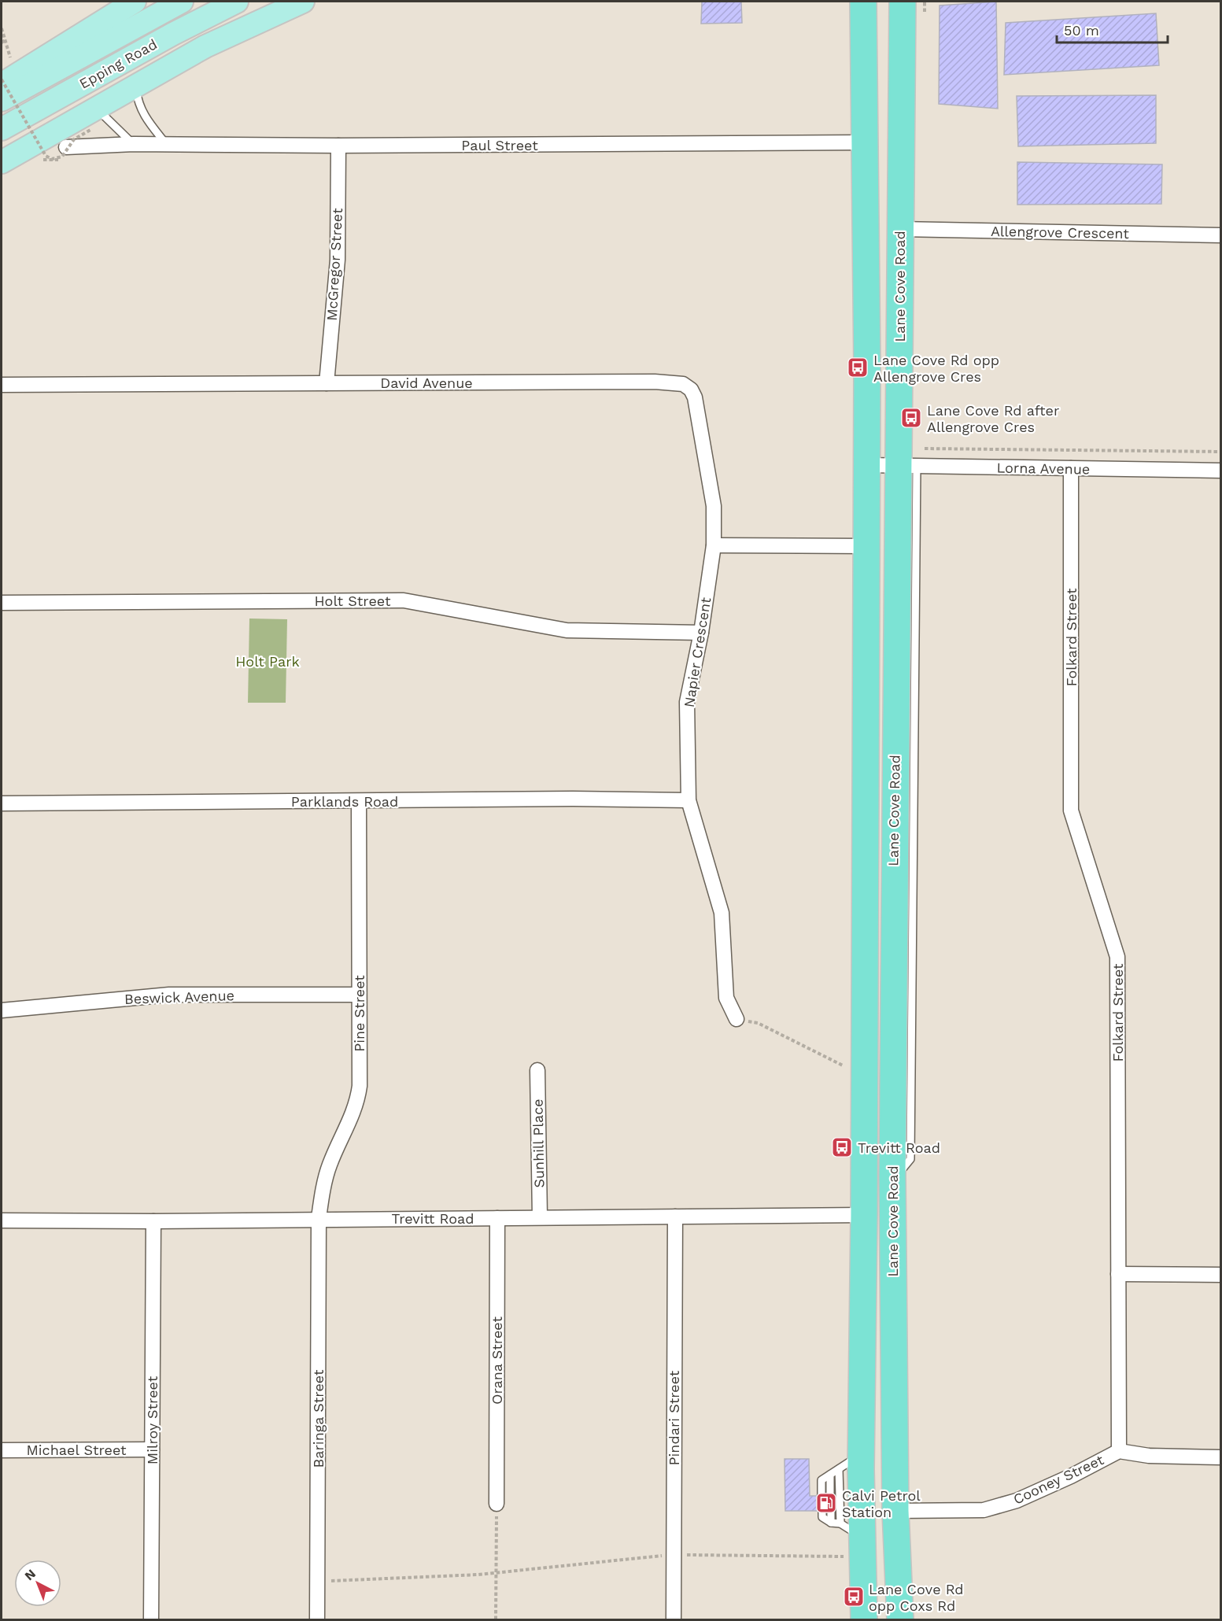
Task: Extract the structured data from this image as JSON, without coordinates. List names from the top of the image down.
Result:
{
  "streets": {
    "highway": ["Lane Cove Road"],
    "main road": ["Epping Road"],
    "street": [
      "Paul Street",
      "Allengrove Crescent",
      "McGregor Street",
      "David Avenue",
      "Lorna Avenue",
      "Holt Street",
      "Folkard Street",
      "Napier Crescent",
      "Parklands Road",
      "Beswick Avenue",
      "Pine Street",
      "Sunhill Place",
      "Trevitt Road",
      "Orana Street",
      "Pindari Street",
      "Baringa Street",
      "Milroy Street",
      "Michael Street",
      "Cooney Street"
    ]
  },
  "crossings": [
    ["Paul Street", "McGregor Street"],
    ["Paul Street", "Lane Cove Road"],
    ["Allengrove Crescent", "Lane Cove Road"],
    ["McGregor Street", "David Avenue"],
    ["Lane Cove Road", "Lorna Avenue"],
    ["Lane Cove Road", "Trevitt Road"],
    ["Lane Cove Road", "Cooney Street"],
    ["David Avenue", "Napier Crescent"],
    ["Lorna Avenue", "Folkard Street"],
    ["Holt Street", "Napier Crescent"],
    ["Folkard Street", "Cooney Street"],
    ["Napier Crescent", "Parklands Road"],
    ["Parklands Road", "Pine Street"],
    ["Beswick Avenue", "Pine Street"],
    ["Pine Street", "Trevitt Road"],
    ["Pine Street", "Baringa Street"],
    ["Sunhill Place", "Trevitt Road"],
    ["Trevitt Road", "Orana Street"],
    ["Trevitt Road", "Pindari Street"],
    ["Trevitt Road", "Baringa Street"],
    ["Trevitt Road", "Milroy Street"],
    ["Milroy Street", "Michael Street"]
  ],
  "parks": ["Holt Park"],
  "places": {
    "bus stop": [
      "Lane Cove Rd opp Allengrove Cres",
      "Lane Cove Rd after Allengrove Cres",
      "Trevitt Road",
      "Lane Cove Rd opp Coxs Rd"
    ],
    "fuel station": ["Calvi Petrol Station"]
  },
  "scale_bar": "50 m",
  "north": "top left"
}
